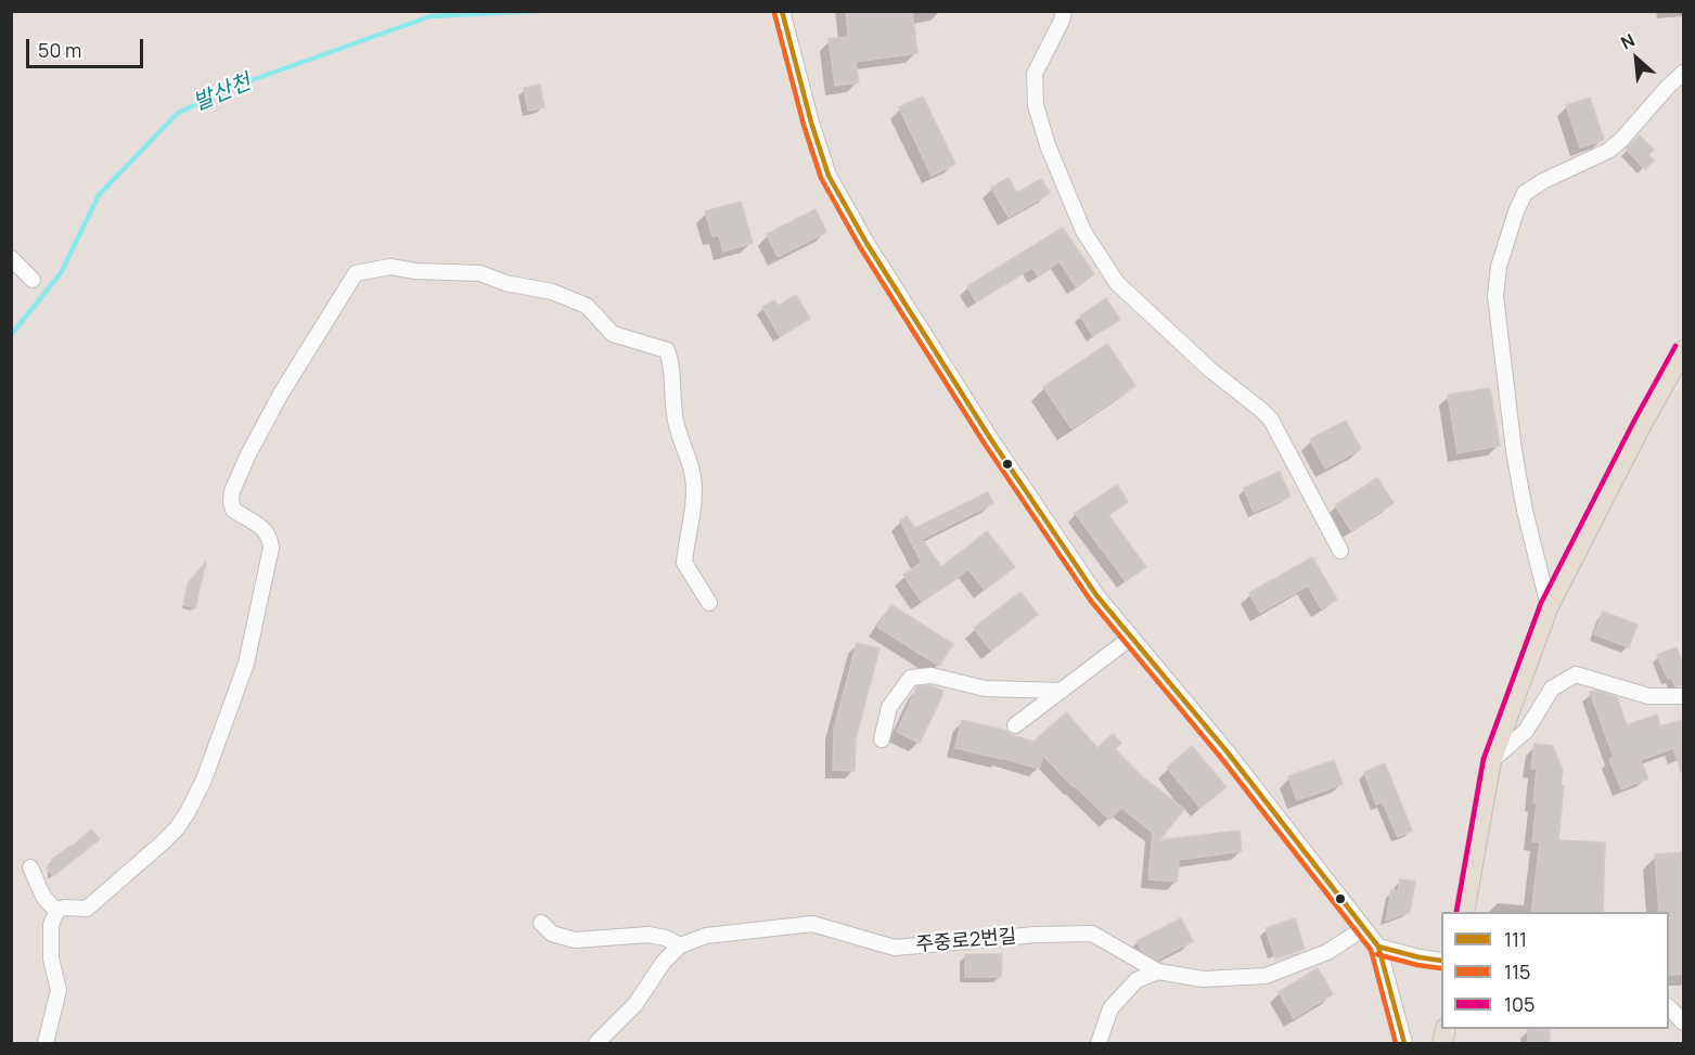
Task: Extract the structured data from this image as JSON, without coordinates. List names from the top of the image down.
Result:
{
  "streets": {
    "street": ["주중로2번길"]
  },
  "water": ["발산천"],
  "lines": ["transit line 111", "transit line 115", "transit line 105"],
  "legend": ["111", "115", "105"],
  "scale_bar": "50 m",
  "north": "top left"
}
